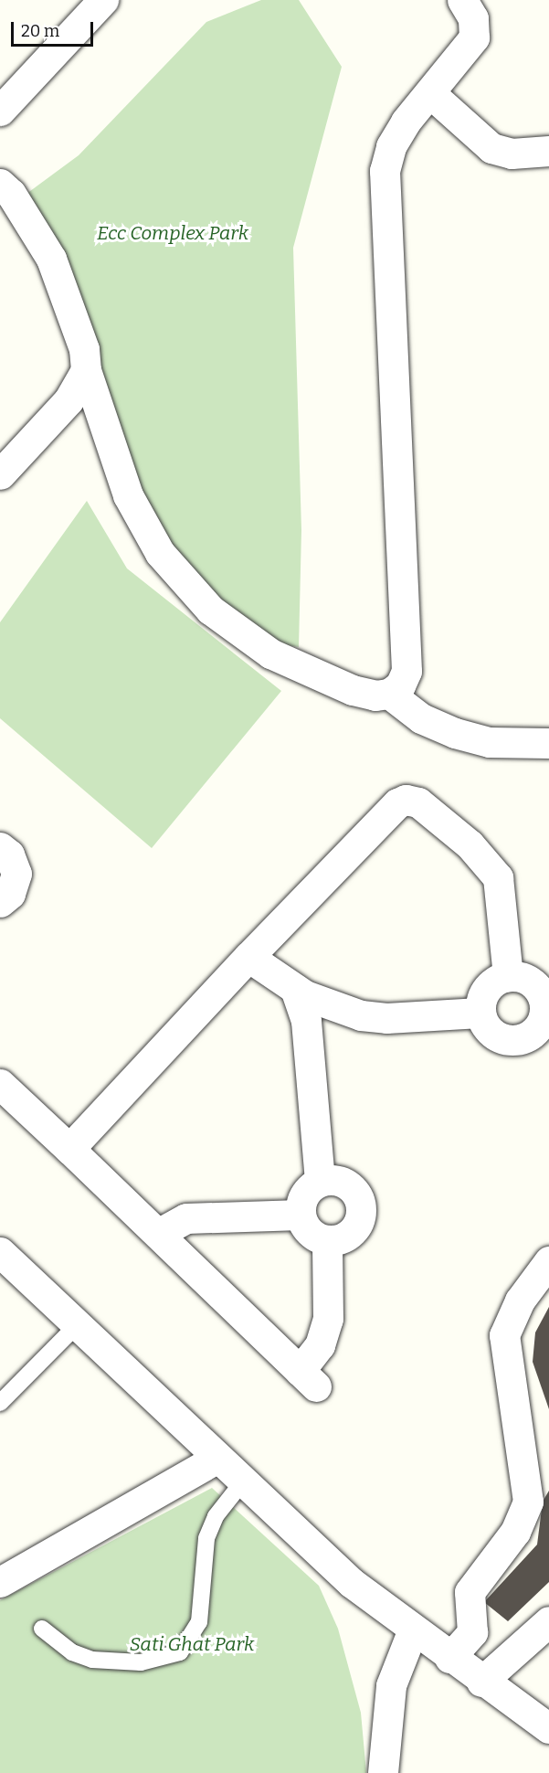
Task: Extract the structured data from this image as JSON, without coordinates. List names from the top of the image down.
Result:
{
  "parks": ["Ecc Complex Park", "Sati Ghat Park"],
  "scale_bar": "20 m"
}
